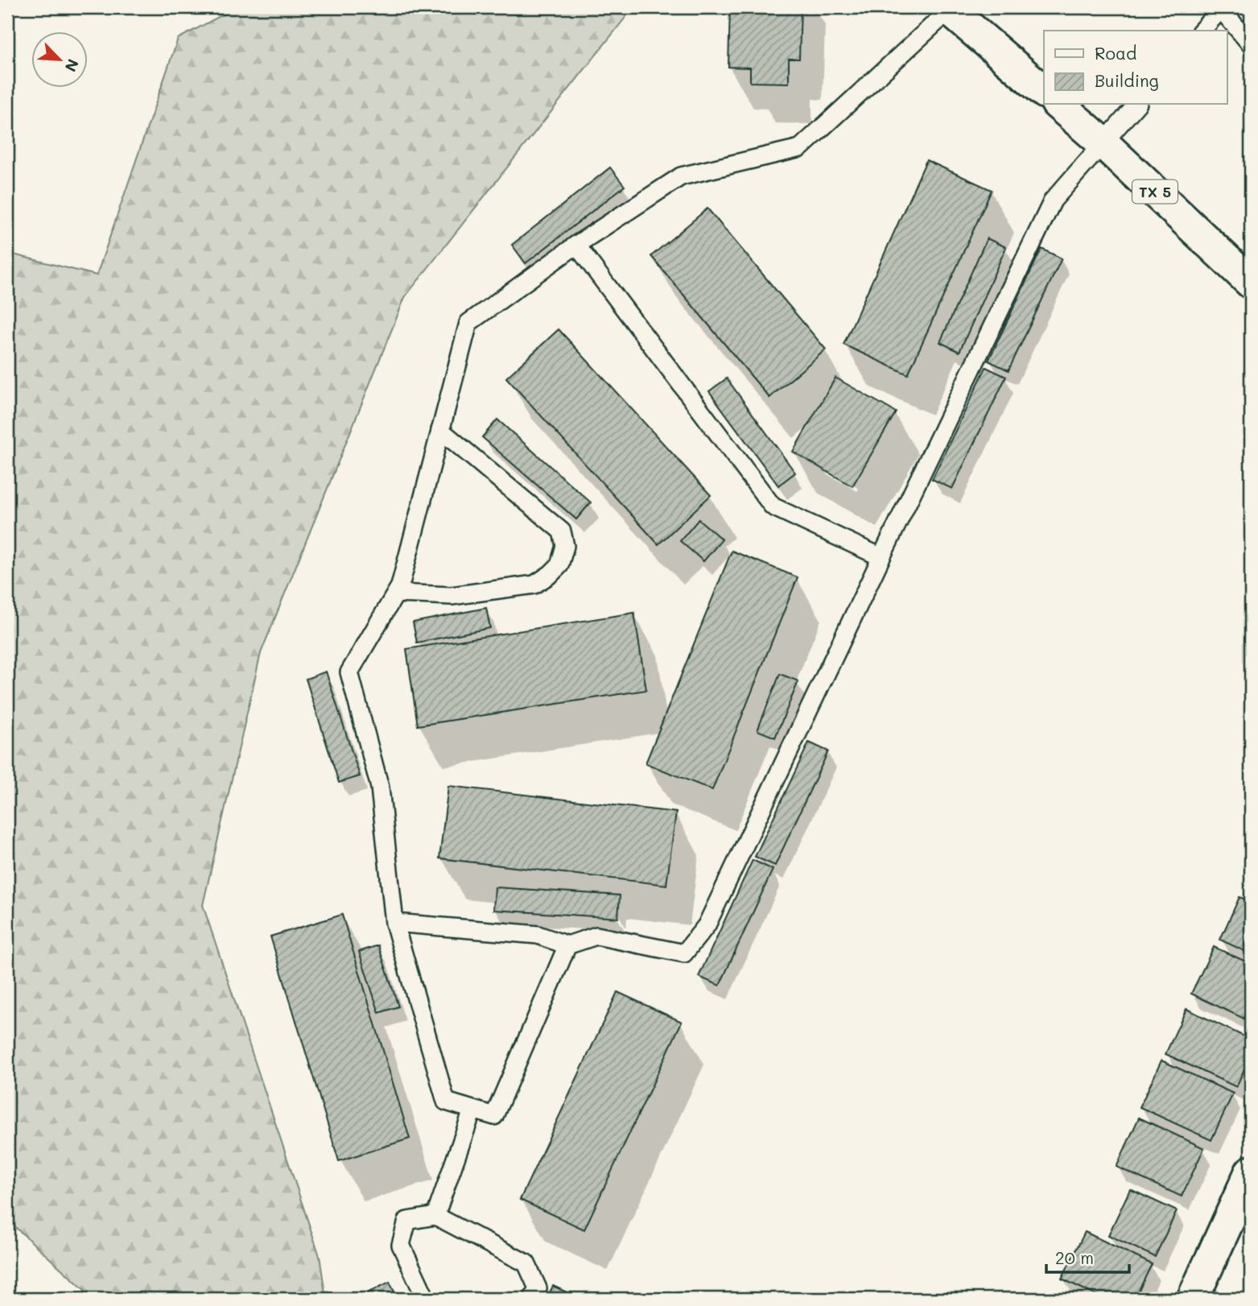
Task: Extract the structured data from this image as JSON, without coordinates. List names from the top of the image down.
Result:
{
  "streets": {
    "main road": ["TX 5"]
  },
  "legend": ["Road", "Building"],
  "scale_bar": "20 m",
  "north": "bottom right"
}
